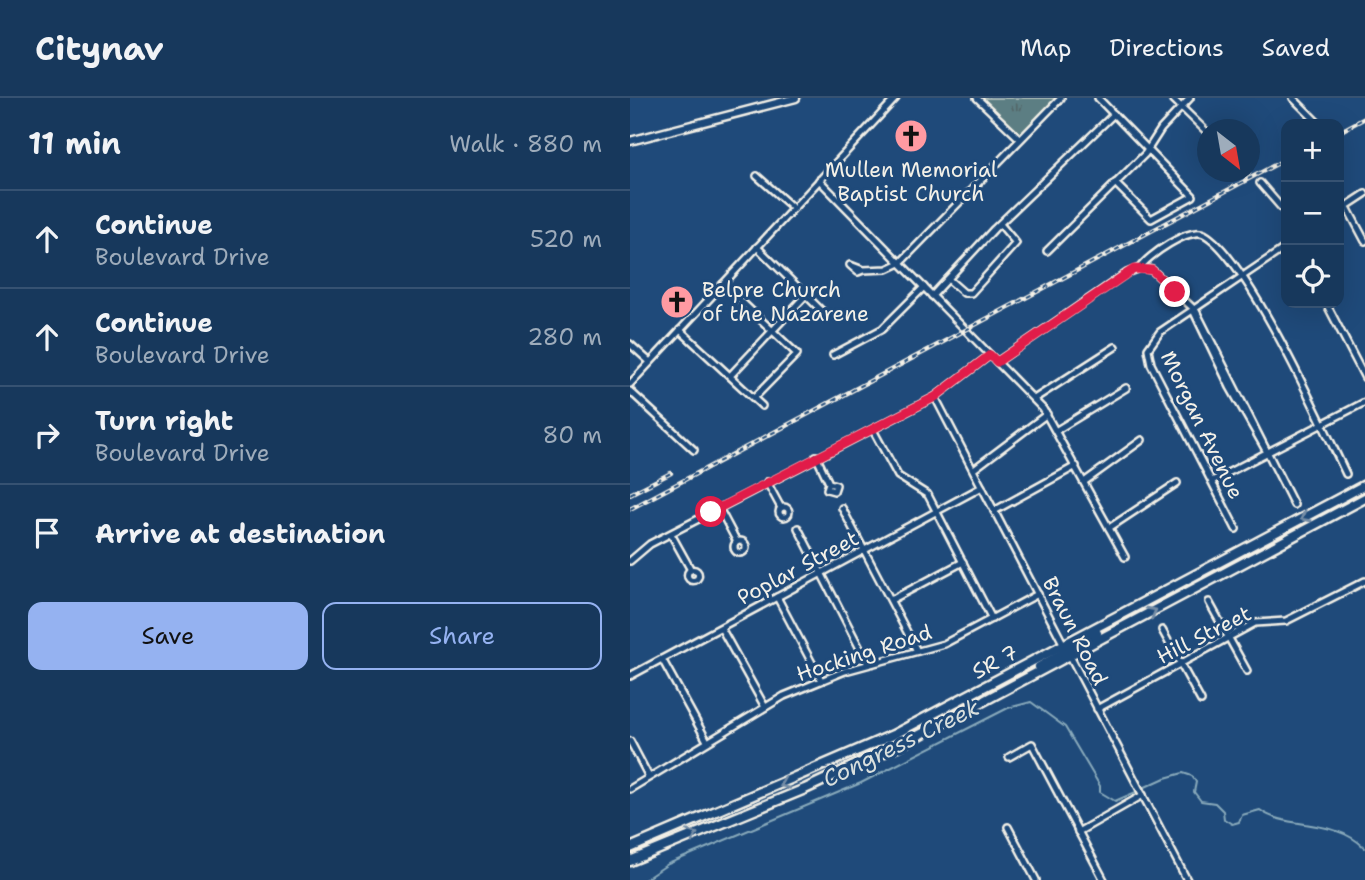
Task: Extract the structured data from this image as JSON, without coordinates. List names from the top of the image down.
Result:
{
  "streets": {
    "highway": ["SR 7"],
    "street": [
      "Morgan Avenue",
      "Poplar Street",
      "Braun Road",
      "Hill Street",
      "Hocking Road"
    ]
  },
  "crossings": [
    ["Poplar Street", "Braun Road"],
    ["Braun Road", "Hill Street"],
    ["Braun Road", "Hocking Road"],
    ["Braun Road", "SR 7"]
  ],
  "water": ["Congress Creek"],
  "places": {
    "church": ["Mullen Memorial Baptist Church", "Belpre Church of the Nazarene"]
  },
  "north": "bottom right",
  "page": {
    "header": "Citynav",
    "nav": ["Map", "Directions", "Saved"],
    "heading": ["11 min", "Walk · 880 m"],
    "map_buttons": ["+", "−"],
    "list": [
      ["Continue", "Boulevard Drive", "520 m"],
      ["Continue", "Boulevard Drive", "280 m"],
      ["Turn right", "Boulevard Drive", "80 m"],
      "Arrive at destination"
    ],
    "buttons": ["Save", "Share"]
  }
}
